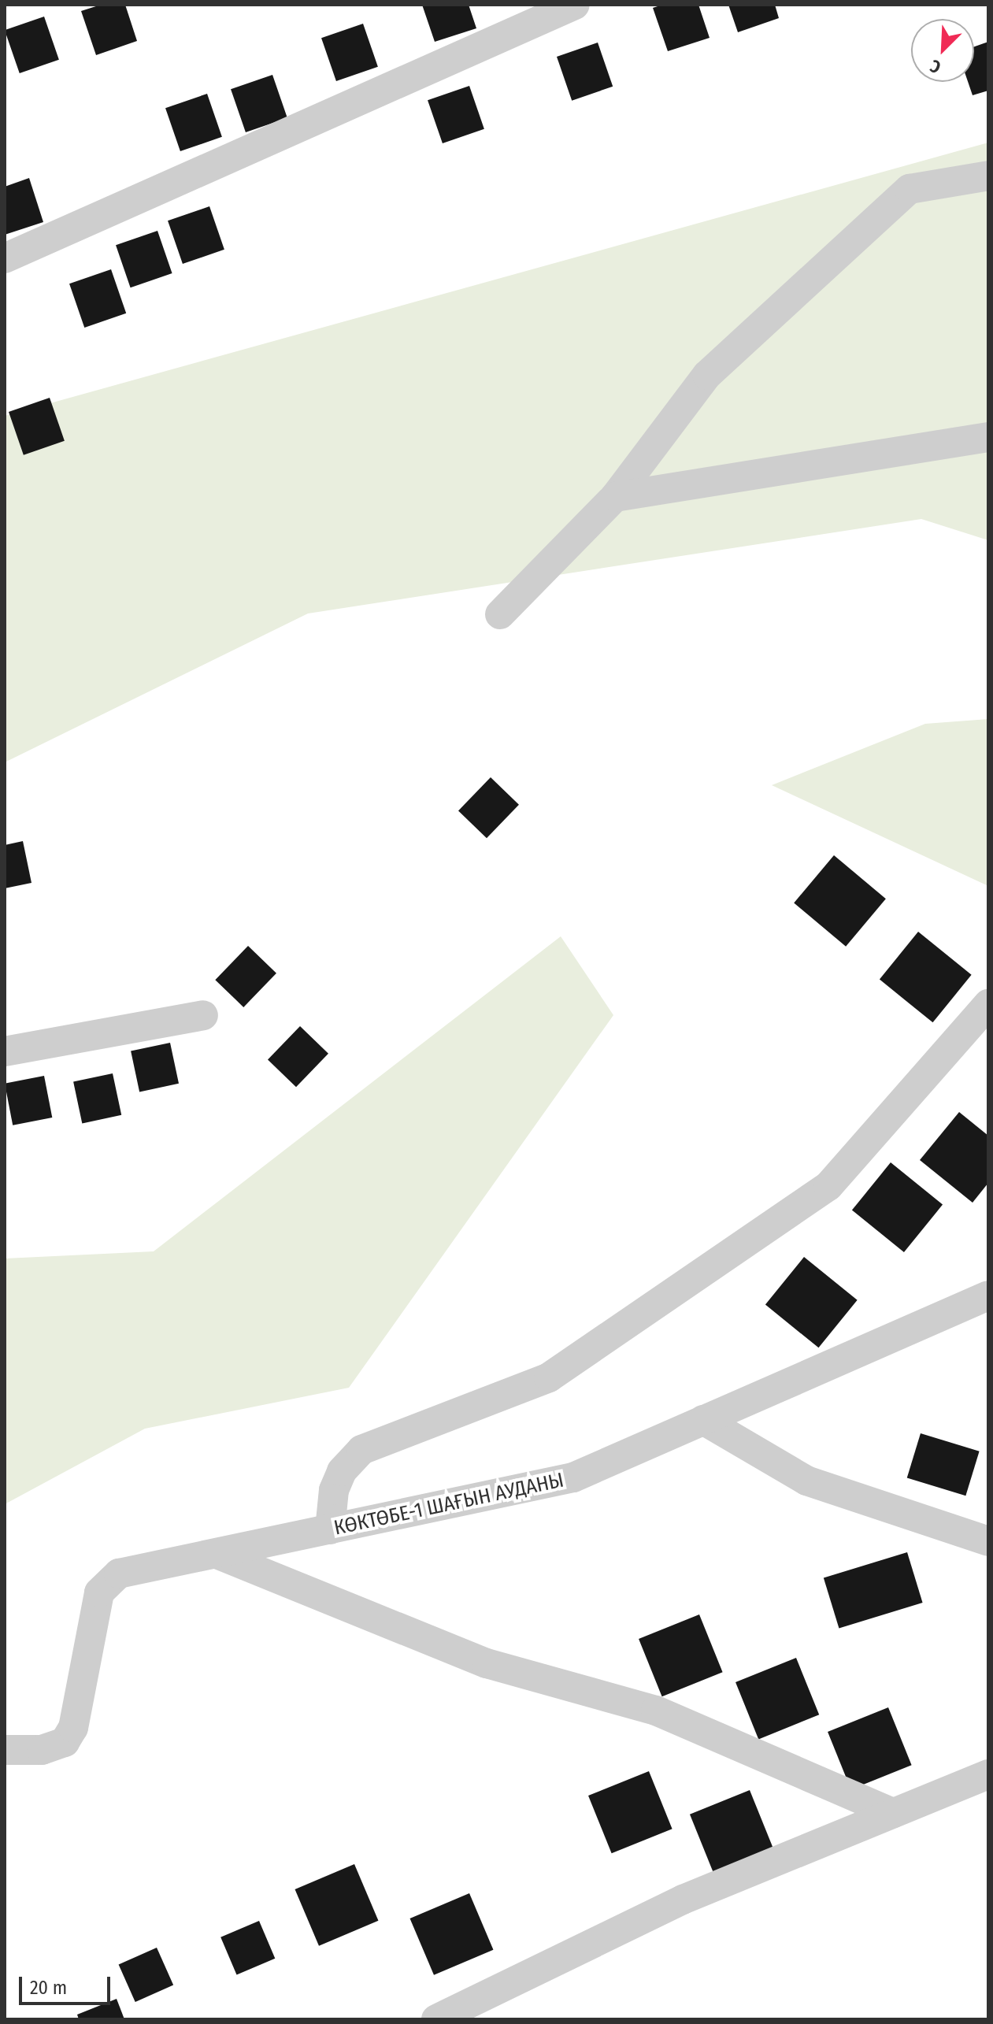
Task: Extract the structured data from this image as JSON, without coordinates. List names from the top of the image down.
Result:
{
  "streets": {
    "street": ["КӨКТӨБЕ-1 ШАҒЫН АУДАНЫ"]
  },
  "scale_bar": "20 m",
  "north": "bottom left"
}
